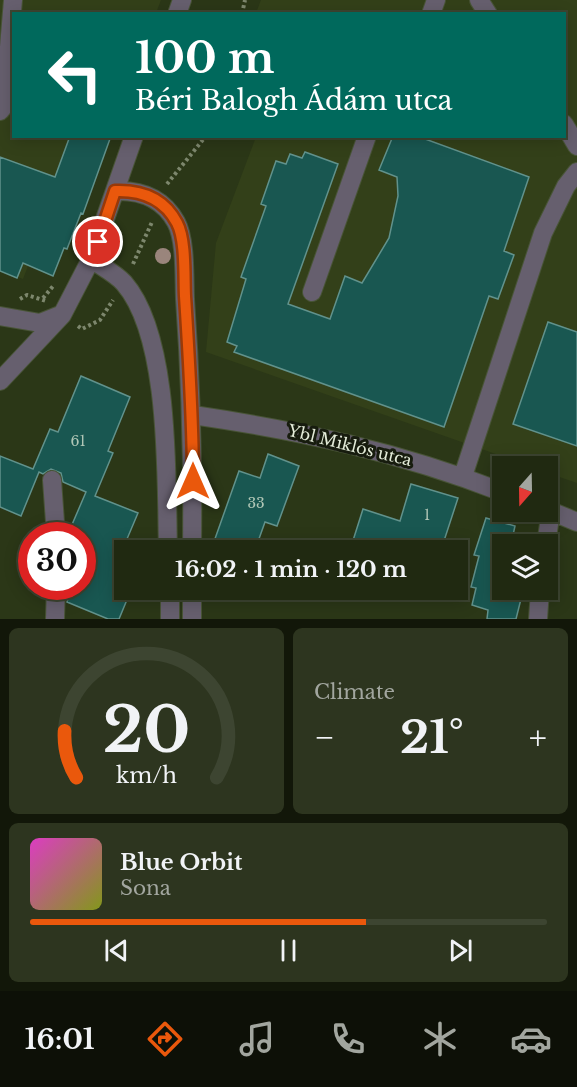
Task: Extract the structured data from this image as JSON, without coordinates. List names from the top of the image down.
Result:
{
  "streets": {
    "street": ["Ybl Miklós utca"]
  },
  "house_numbers": ["61", "33", "1"],
  "north": "bottom",
  "page": {
    "turn": ["100 m", "Béri Balogh Ádám utca"],
    "limit": "30",
    "trip": "16:02 · 1 min · 120 m",
    "tile": "Climate",
    "heat": ["−", "21°", "+"],
    "song": ["Blue Orbit", "Sona"],
    "tabs": "16:01",
    "gauge": ["20", "km/h"]
  }
}
